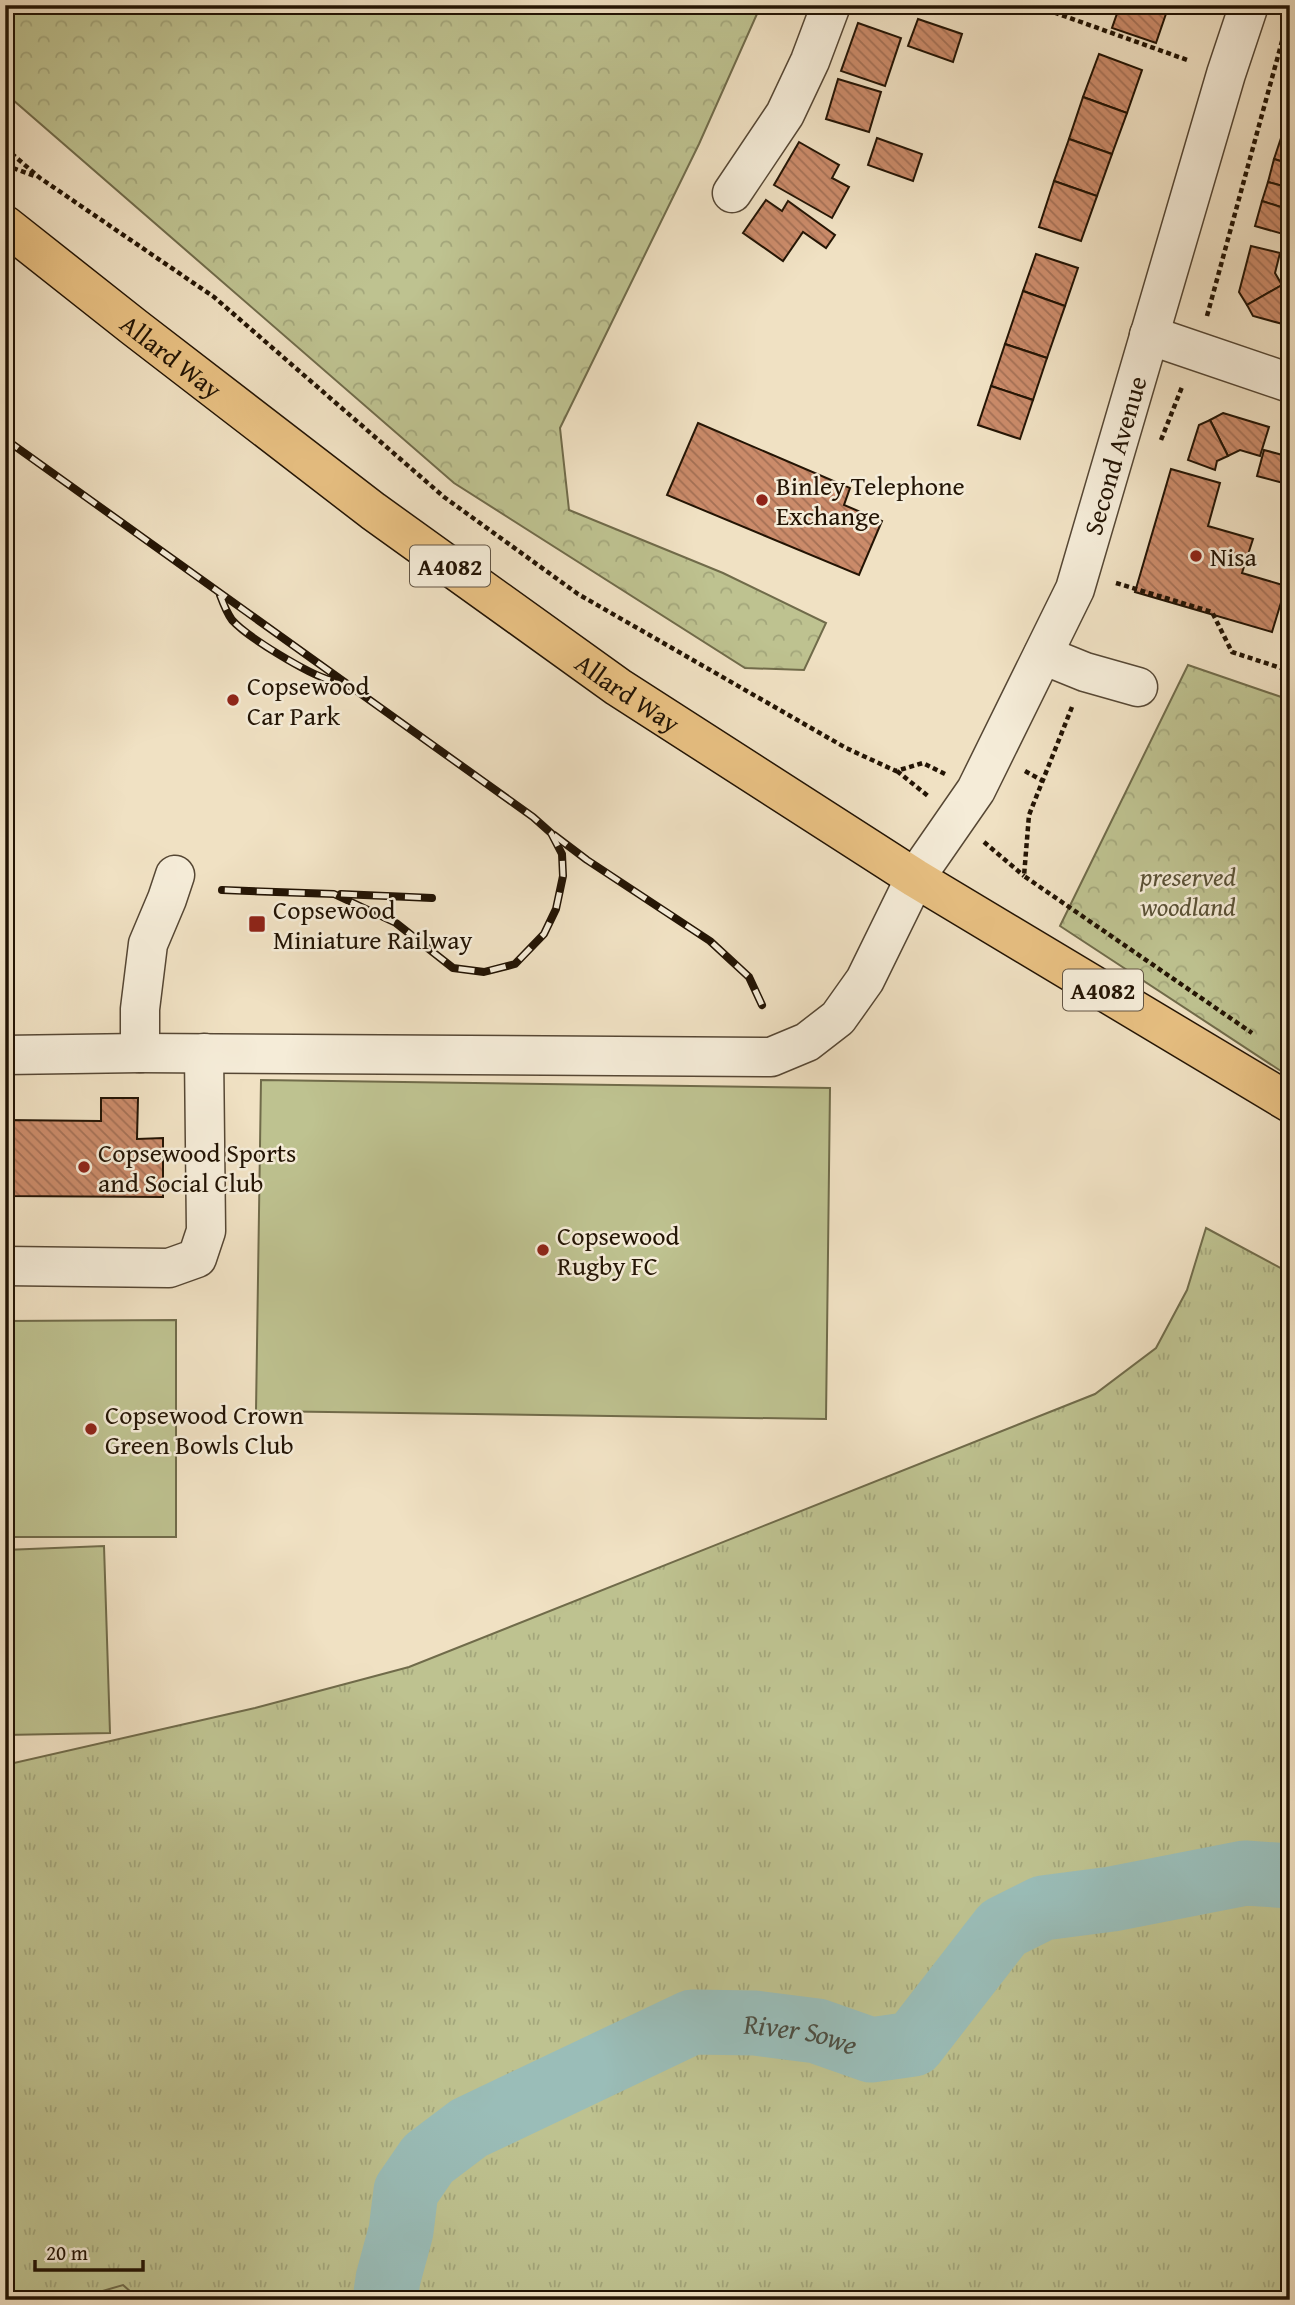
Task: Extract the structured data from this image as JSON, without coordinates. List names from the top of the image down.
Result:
{
  "streets": {
    "main road": ["Allard Way", "A4082"],
    "street": ["Second Avenue"]
  },
  "crossings": [
    ["Allard Way", "Second Avenue"]
  ],
  "water": ["River Sowe"],
  "parks": ["preserved woodland"],
  "places": {
    "other": [
      "Binley Telephone Exchange",
      "Nisa",
      "Copsewood Car Park",
      "Copsewood Sports and Social Club",
      "Copsewood Rugby FC",
      "Copsewood Crown Green Bowls Club"
    ],
    "transit": ["Copsewood Miniature Railway"]
  },
  "scale_bar": "20 m"
}
